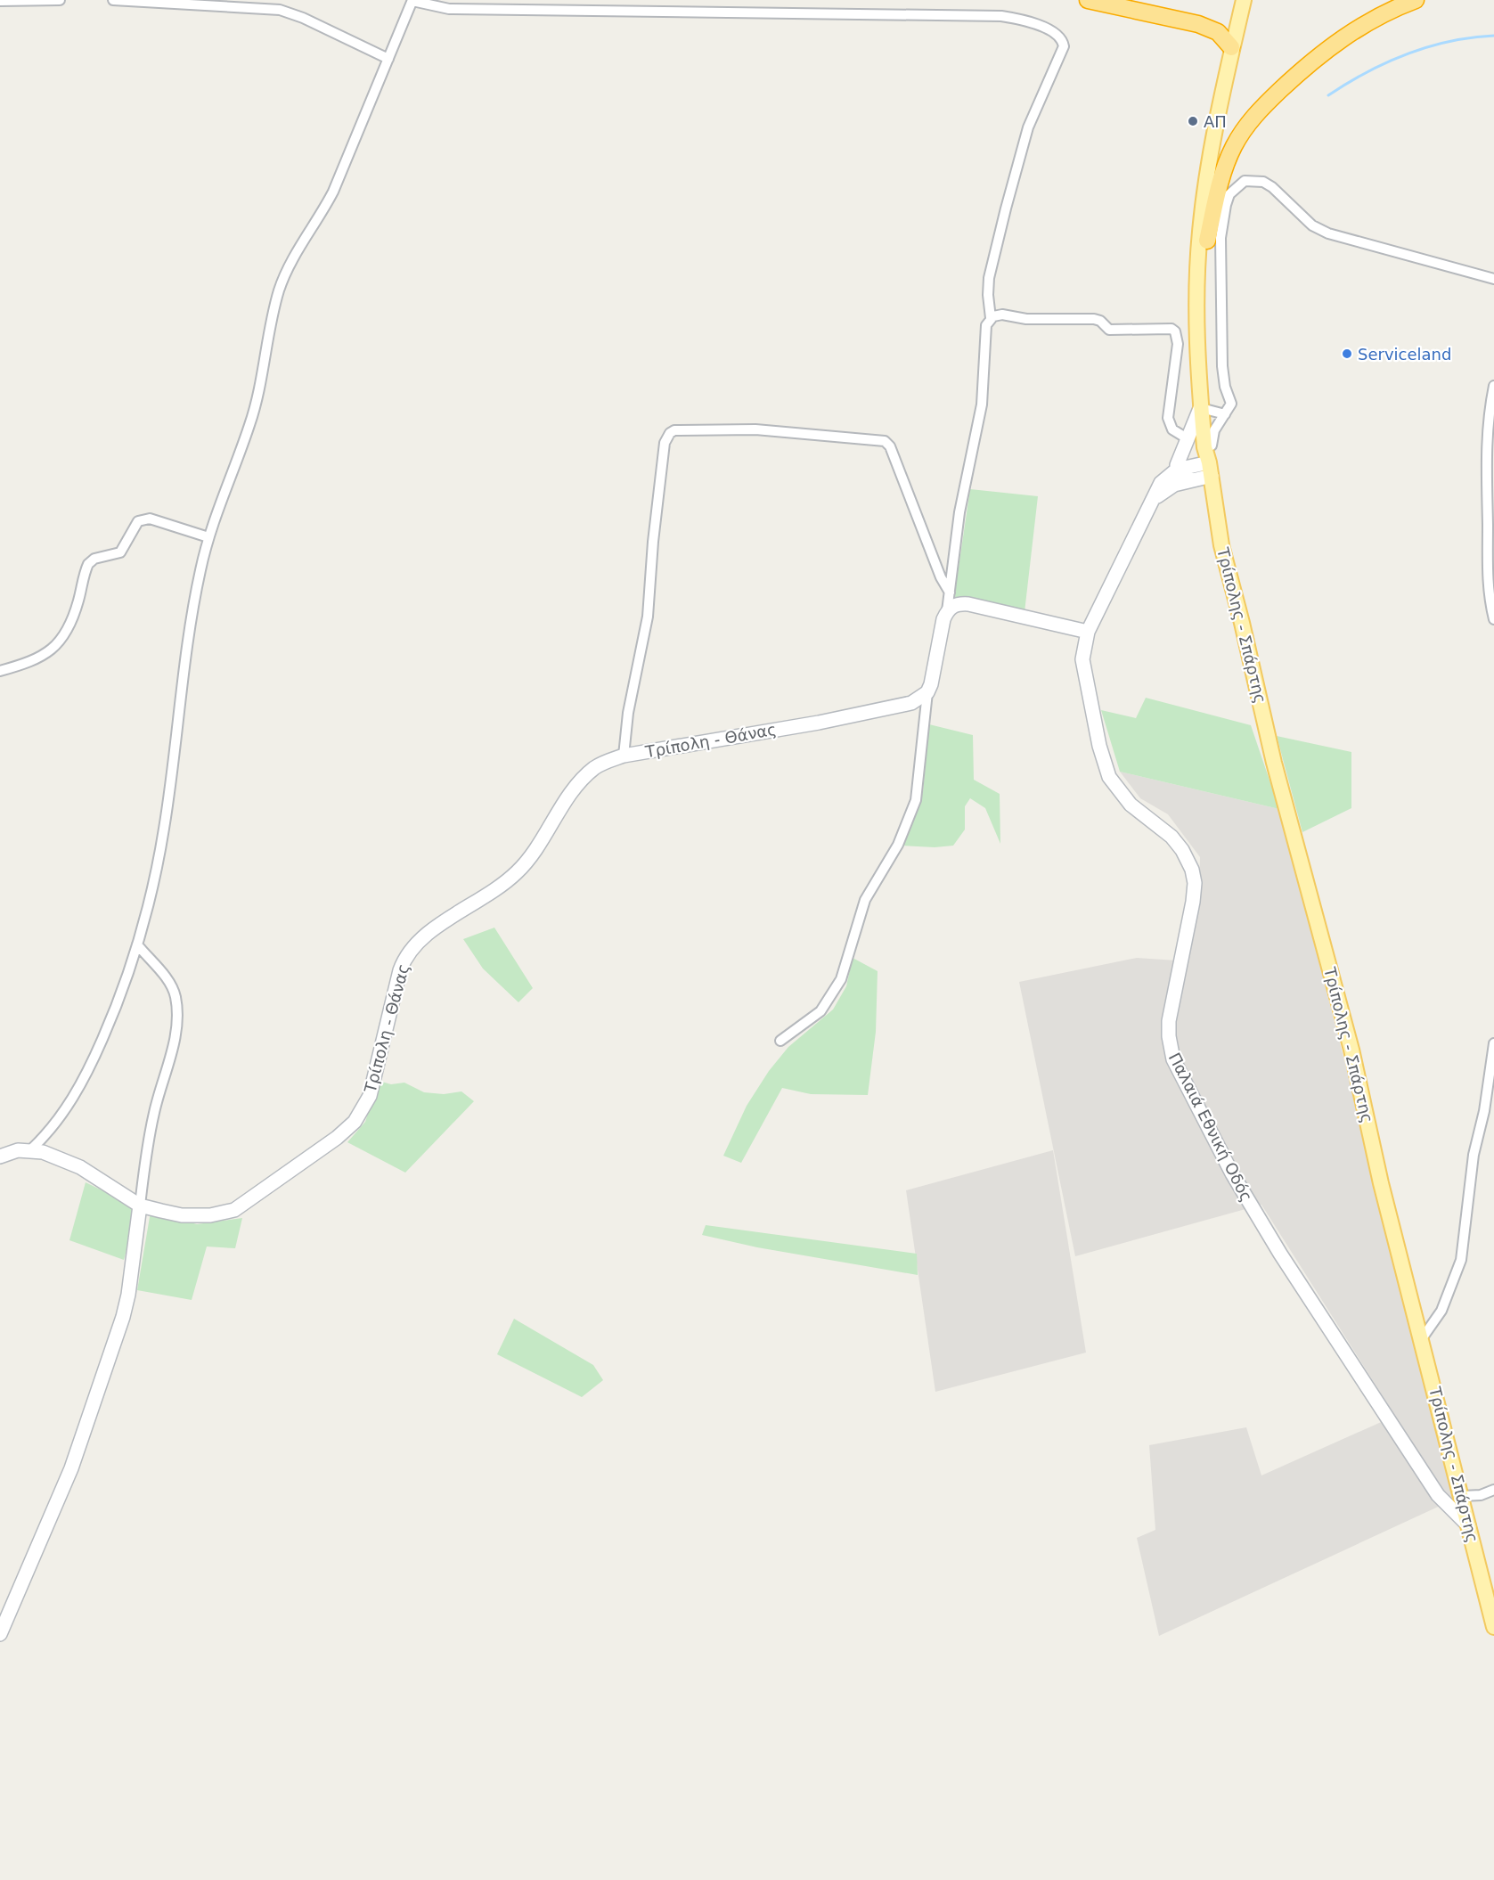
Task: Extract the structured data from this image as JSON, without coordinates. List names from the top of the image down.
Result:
{
  "streets": {
    "main road": ["Τρίπολης - Σπάρτης", "Τρίπολη - Θάνας", "Παλαιά Εθνική Οδός"]
  },
  "crossings": [
    ["Τρίπολης - Σπάρτης", "Παλαιά Εθνική Οδός"]
  ],
  "places": ["ΑΠ", "Serviceland"]
}
